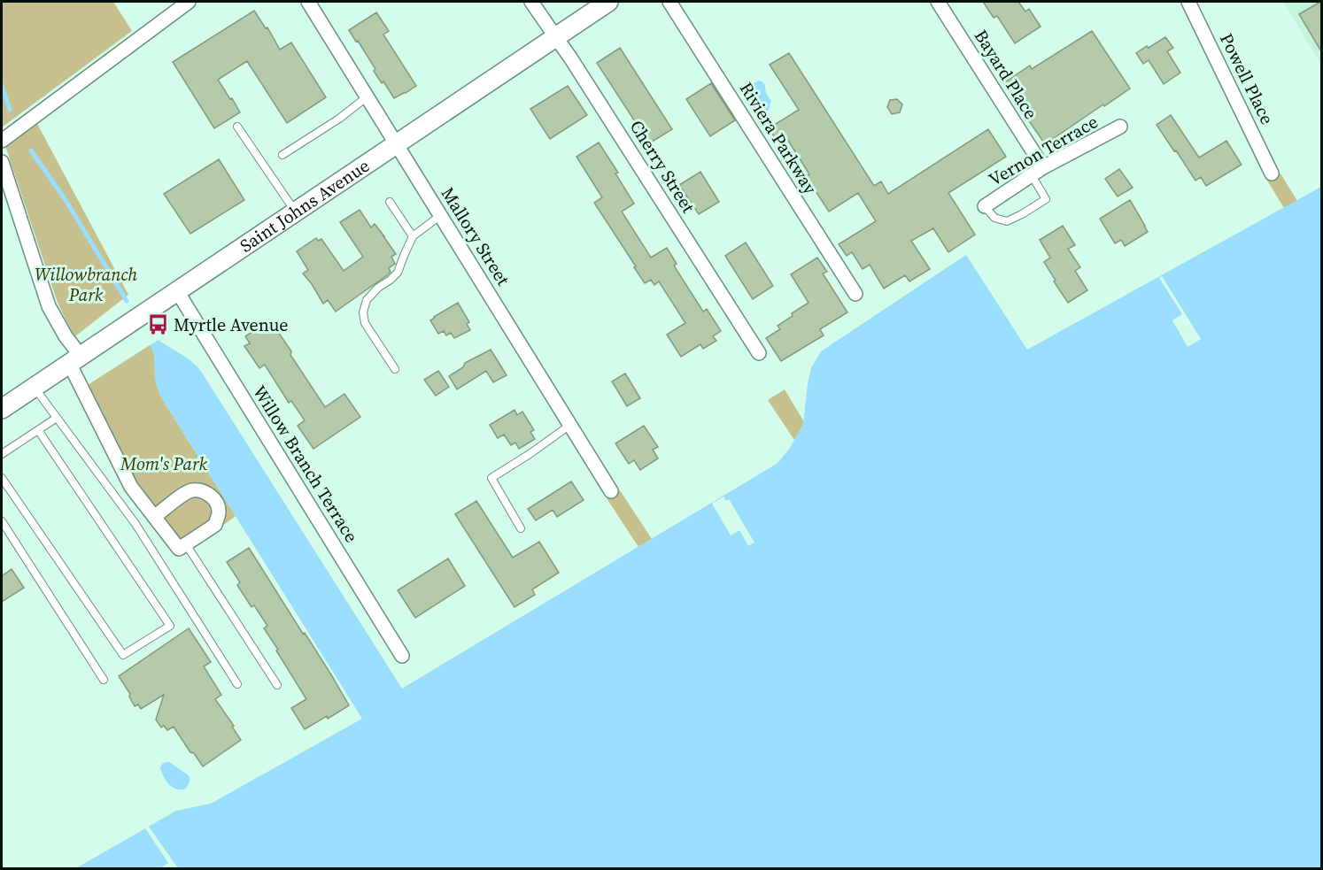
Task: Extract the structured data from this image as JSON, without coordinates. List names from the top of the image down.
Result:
{
  "streets": {
    "main road": ["Saint Johns Avenue"],
    "street": [
      "Bayard Place",
      "Powell Place",
      "Riviera Parkway",
      "Vernon Terrace",
      "Cherry Street",
      "Mallory Street",
      "Willow Branch Terrace"
    ]
  },
  "crossings": [
    ["Bayard Place", "Vernon Terrace"],
    ["Cherry Street", "Saint Johns Avenue"],
    ["Saint Johns Avenue", "Mallory Street"],
    ["Saint Johns Avenue", "Willow Branch Terrace"]
  ],
  "parks": ["Willowbranch Park", "Mom's Park"],
  "places": {
    "bus stop": ["Myrtle Avenue"]
  }
}
